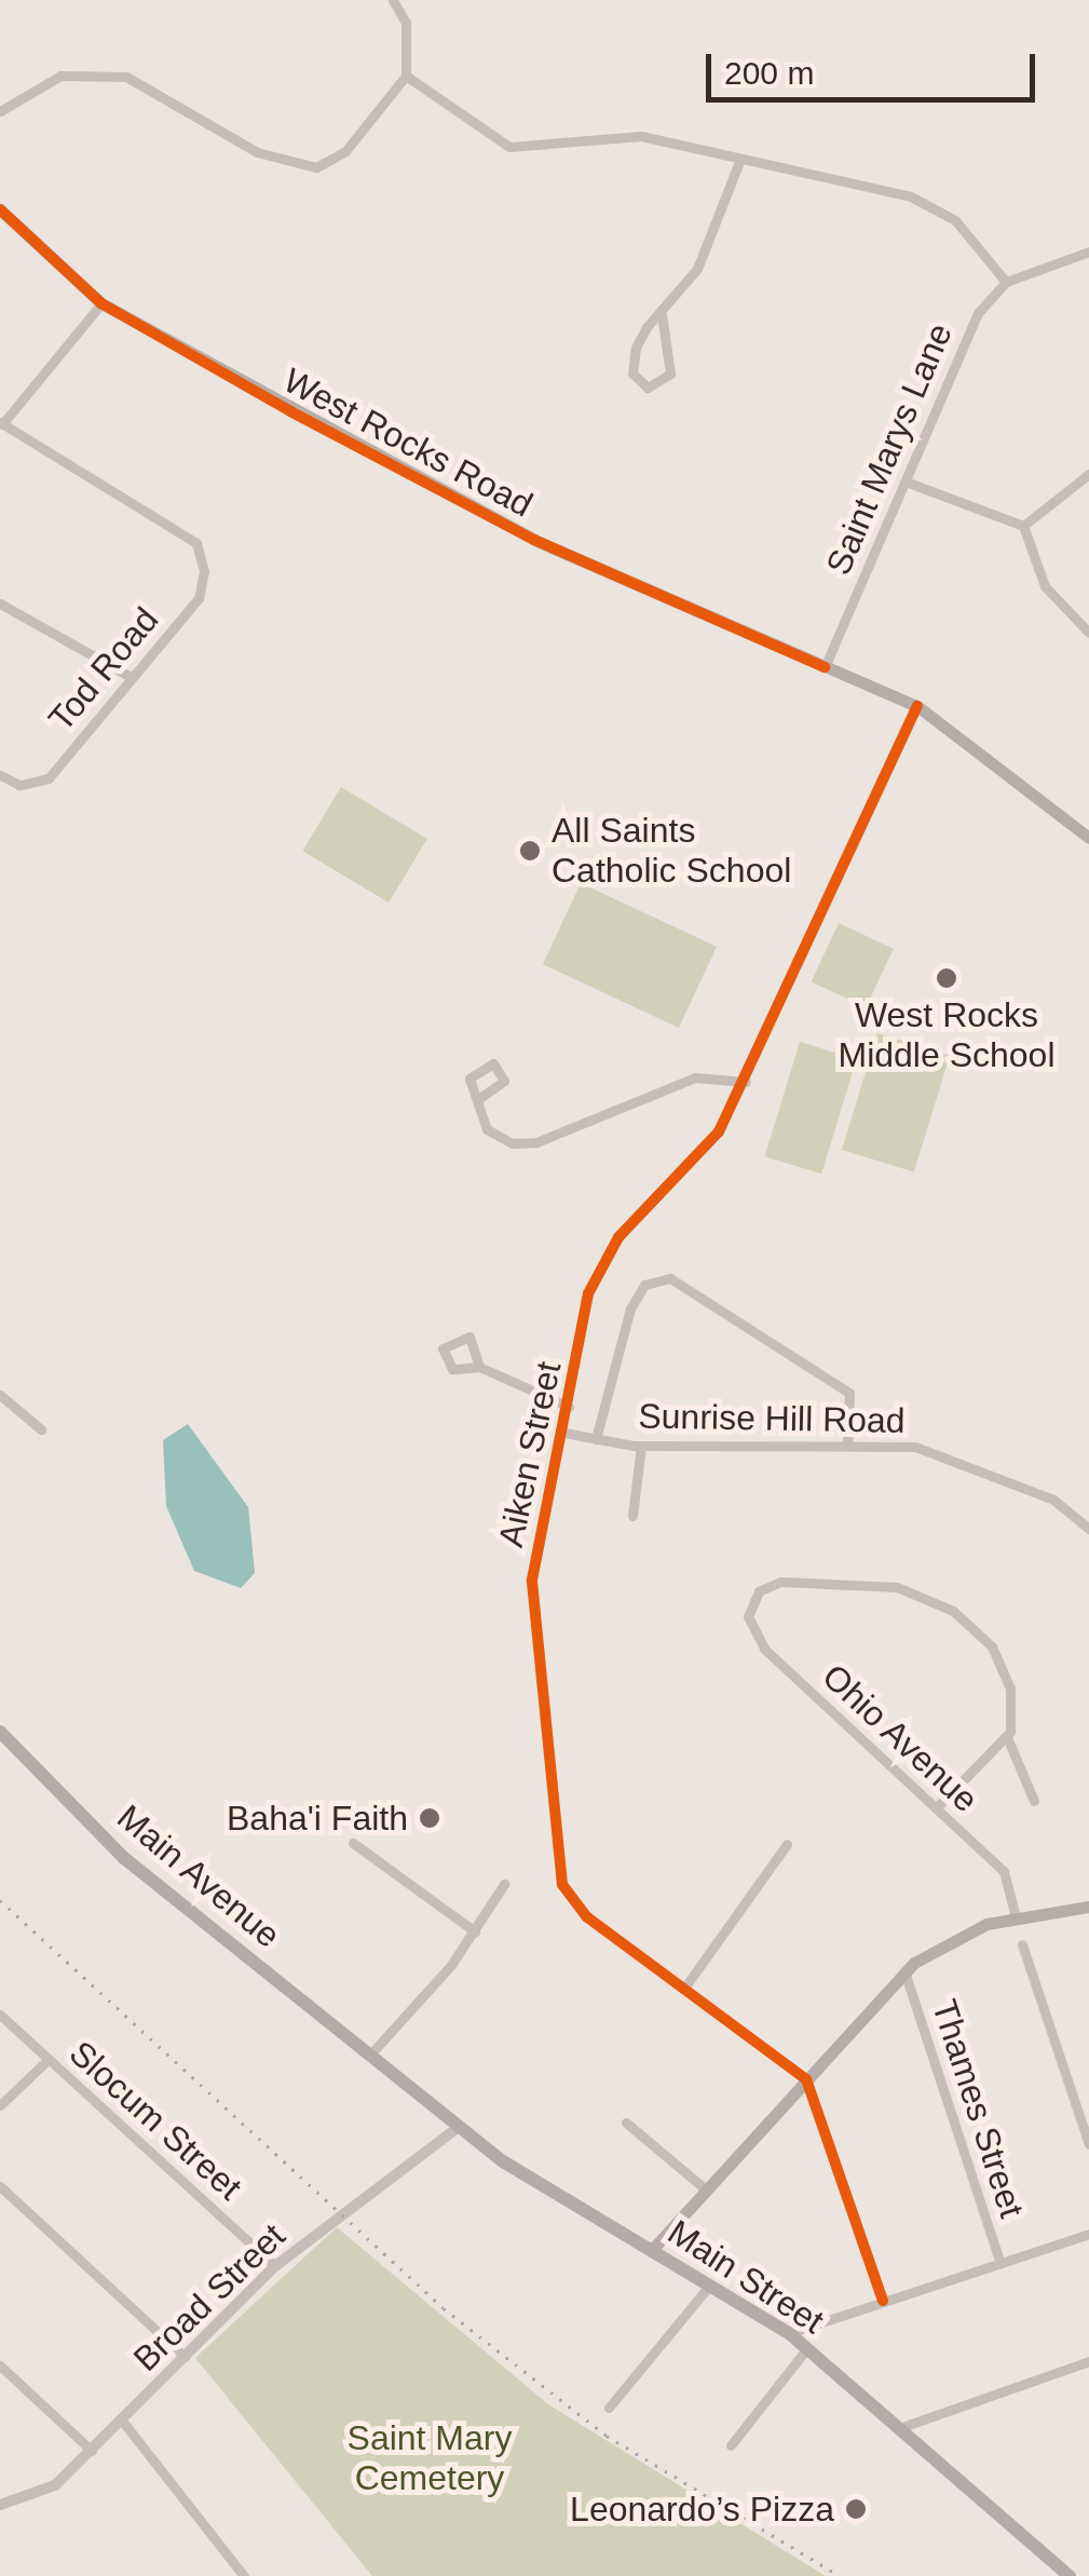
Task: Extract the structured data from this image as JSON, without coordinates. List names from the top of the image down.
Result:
{
  "streets": {
    "main road": ["West Rocks Road", "Main Avenue", "Main Street"],
    "street": [
      "Saint Marys Lane",
      "Tod Road",
      "Sunrise Hill Road",
      "Aiken Street",
      "Ohio Avenue",
      "Thames Street",
      "Slocum Street",
      "Broad Street"
    ]
  },
  "crossings": [
    ["West Rocks Road", "Saint Marys Lane"],
    ["West Rocks Road", "Aiken Street"],
    ["Sunrise Hill Road", "Aiken Street"],
    ["Main Avenue", "Main Street"],
    ["Slocum Street", "Broad Street"],
    ["Main Street", "Broad Street"]
  ],
  "parks": ["Saint Mary Cemetery"],
  "places": [
    "All Saints Catholic School",
    "West Rocks Middle School",
    "Baha'i Faith",
    "Leonardo’s Pizza"
  ],
  "scale_bar": "200 m"
}
